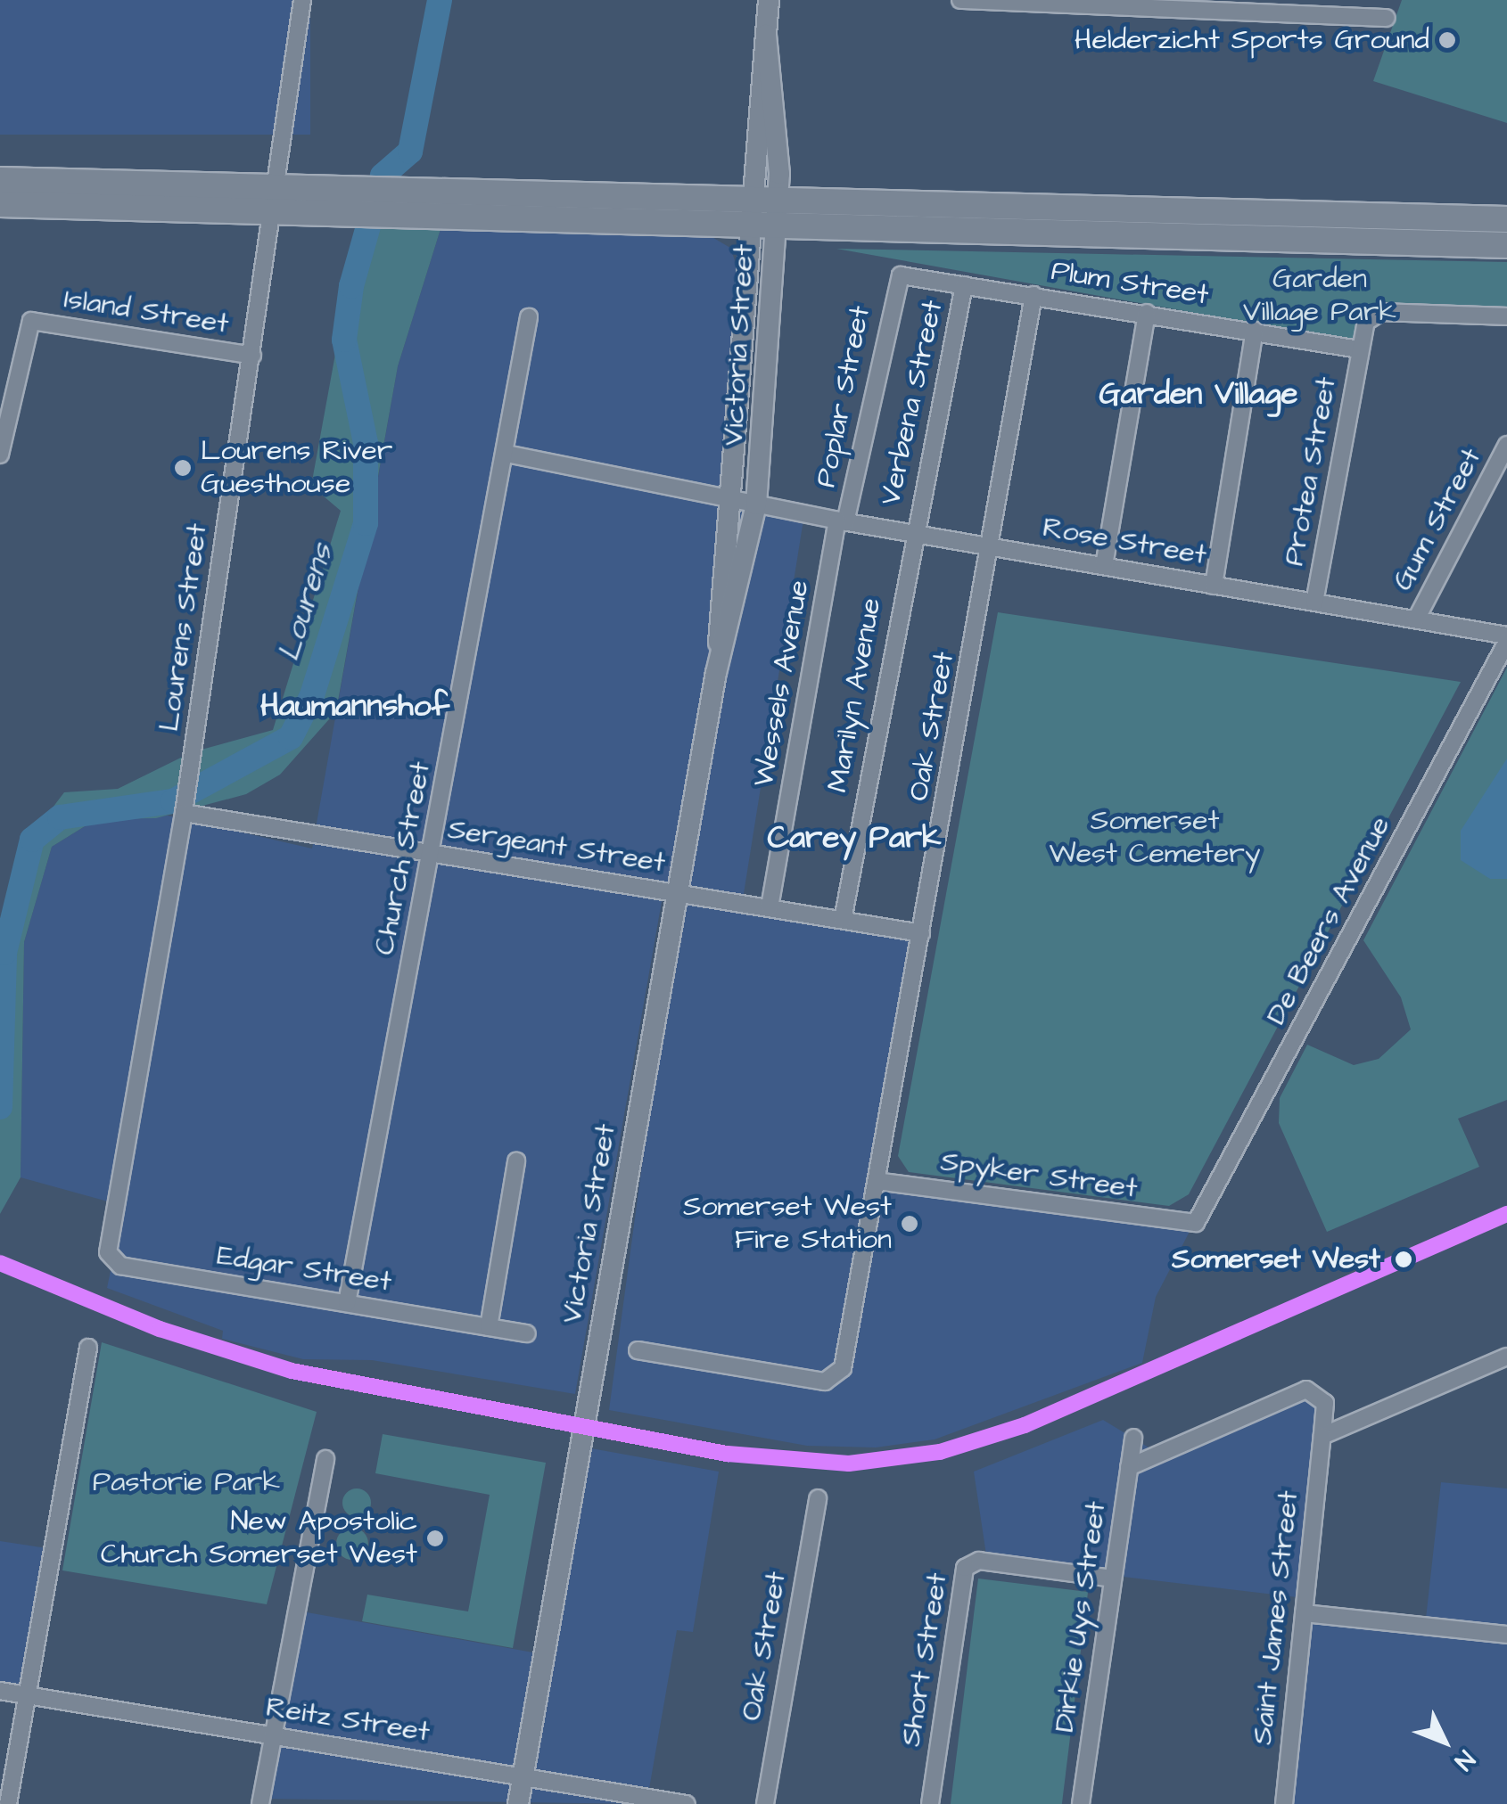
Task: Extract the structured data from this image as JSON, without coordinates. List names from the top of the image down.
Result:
{
  "streets": {
    "main road": ["Victoria Street"],
    "street": [
      "Plum Street",
      "Island Street",
      "Poplar Street",
      "Verbena Street",
      "Protea Street",
      "Gum Street",
      "Rose Street",
      "Lourens Street",
      "Wessels Avenue",
      "Marilyn Avenue",
      "Oak Street",
      "Sergeant Street",
      "Church Street",
      "De Beers Avenue",
      "Spyker Street",
      "Edgar Street",
      "Dirkie Uys Street",
      "Saint James Street",
      "Short Street",
      "Reitz Street"
    ]
  },
  "crossings": [
    ["Plum Street", "Poplar Street"],
    ["Plum Street", "Verbena Street"],
    ["Plum Street", "Protea Street"],
    ["Plum Street", "Oak Street"],
    ["Island Street", "Lourens Street"],
    ["Victoria Street", "Rose Street"],
    ["Victoria Street", "Sergeant Street"],
    ["Victoria Street", "Reitz Street"],
    ["Poplar Street", "Rose Street"],
    ["Poplar Street", "Wessels Avenue"],
    ["Verbena Street", "Rose Street"],
    ["Verbena Street", "Marilyn Avenue"],
    ["Protea Street", "Rose Street"],
    ["Gum Street", "Rose Street"],
    ["Rose Street", "Wessels Avenue"],
    ["Rose Street", "Marilyn Avenue"],
    ["Rose Street", "Oak Street"],
    ["Rose Street", "Church Street"],
    ["Rose Street", "De Beers Avenue"],
    ["Lourens Street", "Sergeant Street"],
    ["Lourens Street", "Edgar Street"],
    ["Wessels Avenue", "Sergeant Street"],
    ["Marilyn Avenue", "Sergeant Street"],
    ["Oak Street", "Sergeant Street"],
    ["Oak Street", "Spyker Street"],
    ["Sergeant Street", "Church Street"],
    ["Church Street", "Edgar Street"],
    ["De Beers Avenue", "Spyker Street"],
    ["Dirkie Uys Street", "Saint James Street"],
    ["Dirkie Uys Street", "Short Street"]
  ],
  "districts": ["Garden Village", "Haumannshof", "Carey Park"],
  "water": ["Lourens"],
  "parks": ["Garden Village Park", "Somerset West Cemetery", "Pastorie Park"],
  "places": [
    "Helderzicht Sports Ground",
    "Lourens River Guesthouse",
    "Somerset West Fire Station",
    "Somerset West",
    "New Apostolic Church Somerset West"
  ],
  "north": "bottom right"
}
